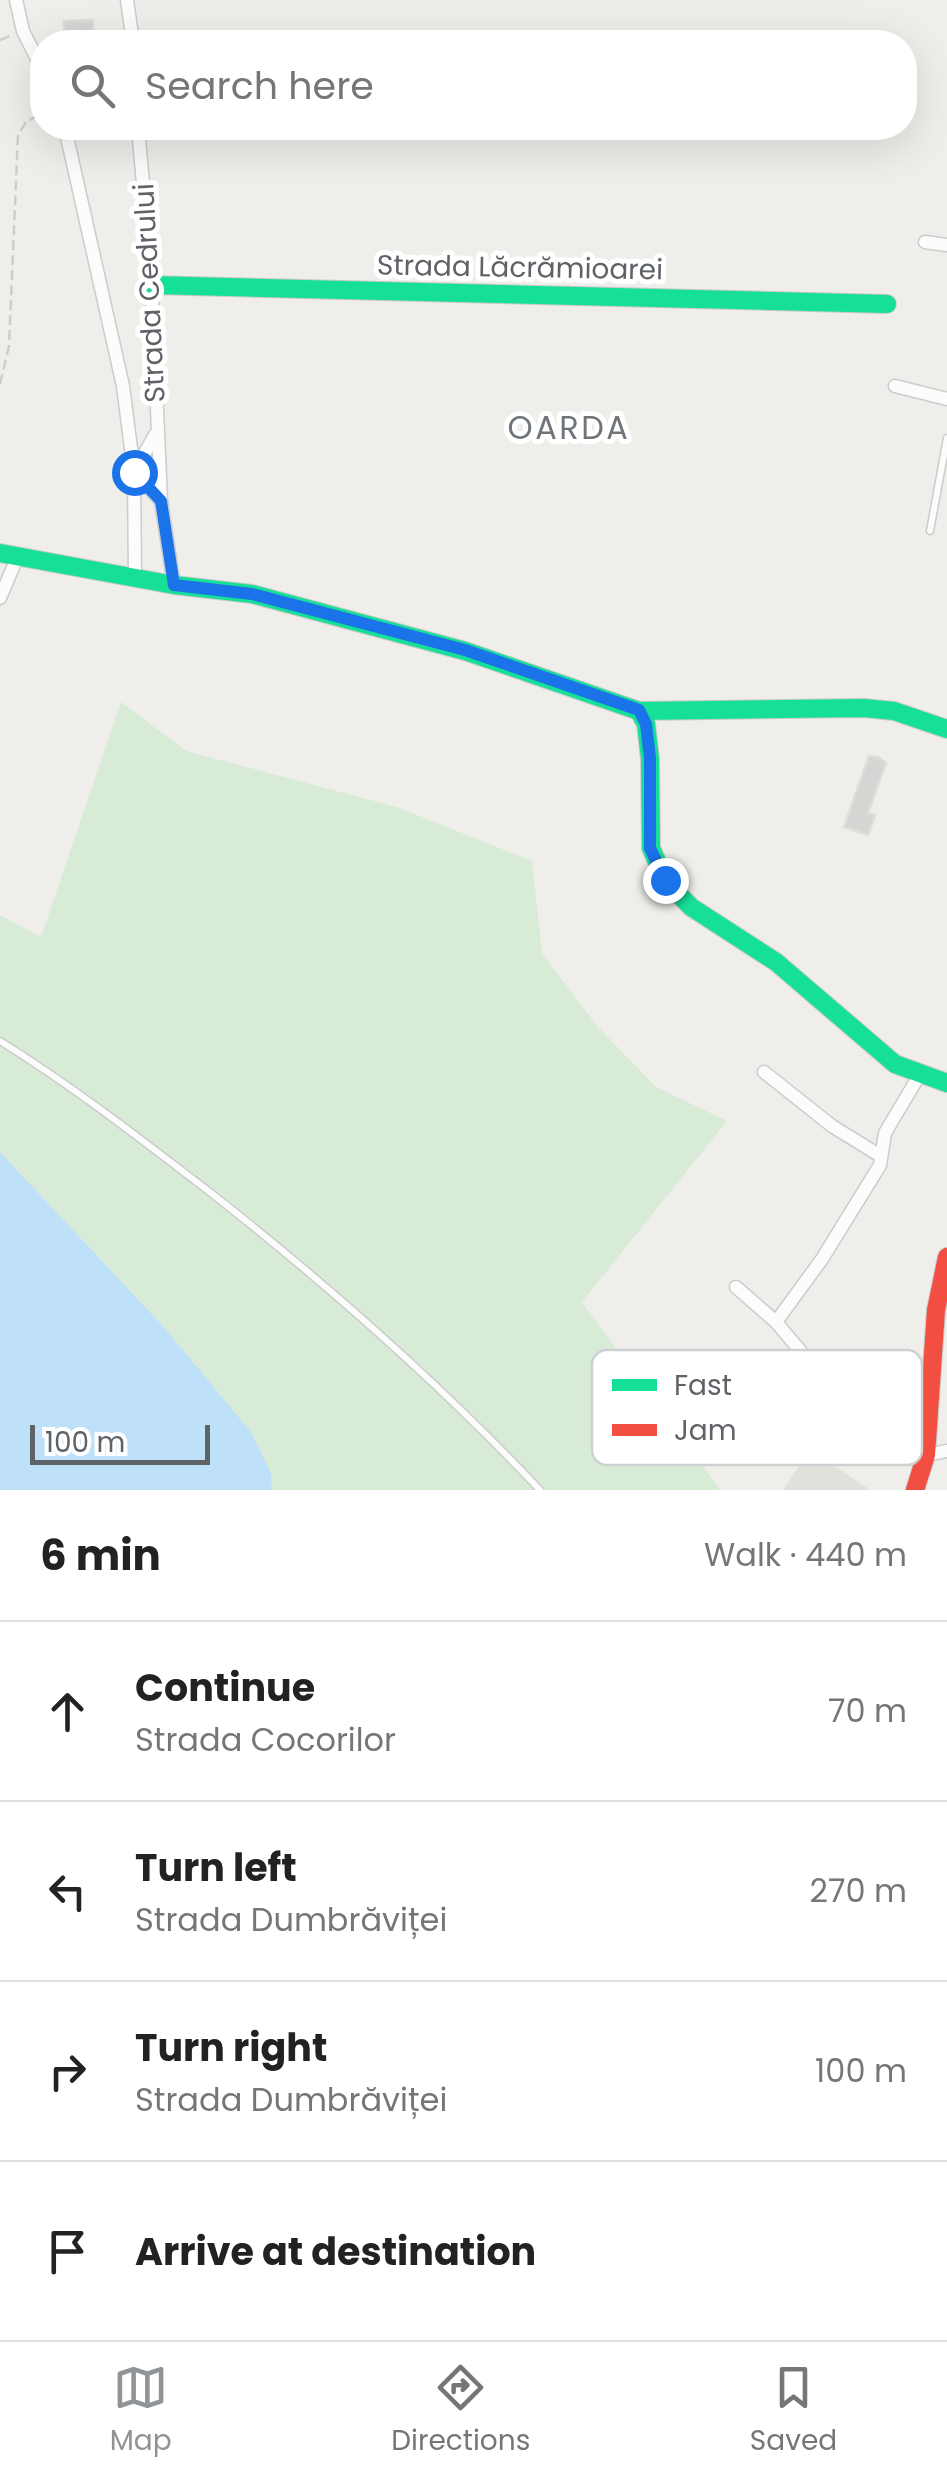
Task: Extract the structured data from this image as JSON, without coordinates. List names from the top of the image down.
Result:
{
  "streets": {
    "main road": ["Strada Lăcrămioarei"],
    "street": ["Strada Cedrului"]
  },
  "crossings": [
    ["Strada Lăcrămioarei", "Strada Cedrului"]
  ],
  "districts": ["OARDA"],
  "legend": ["Fast", "Jam"],
  "scale_bar": "100 m",
  "page": {
    "search": "Search here",
    "scale": "100 m",
    "heading": ["6 min", "Walk · 440 m"],
    "list": [
      ["Continue", "Strada Cocorilor", "70 m"],
      ["Turn left", "Strada Dumbrăviței", "270 m"],
      ["Turn right", "Strada Dumbrăviței", "100 m"],
      "Arrive at destination"
    ],
    "nav": ["Map", "Directions", "Saved"]
  }
}
